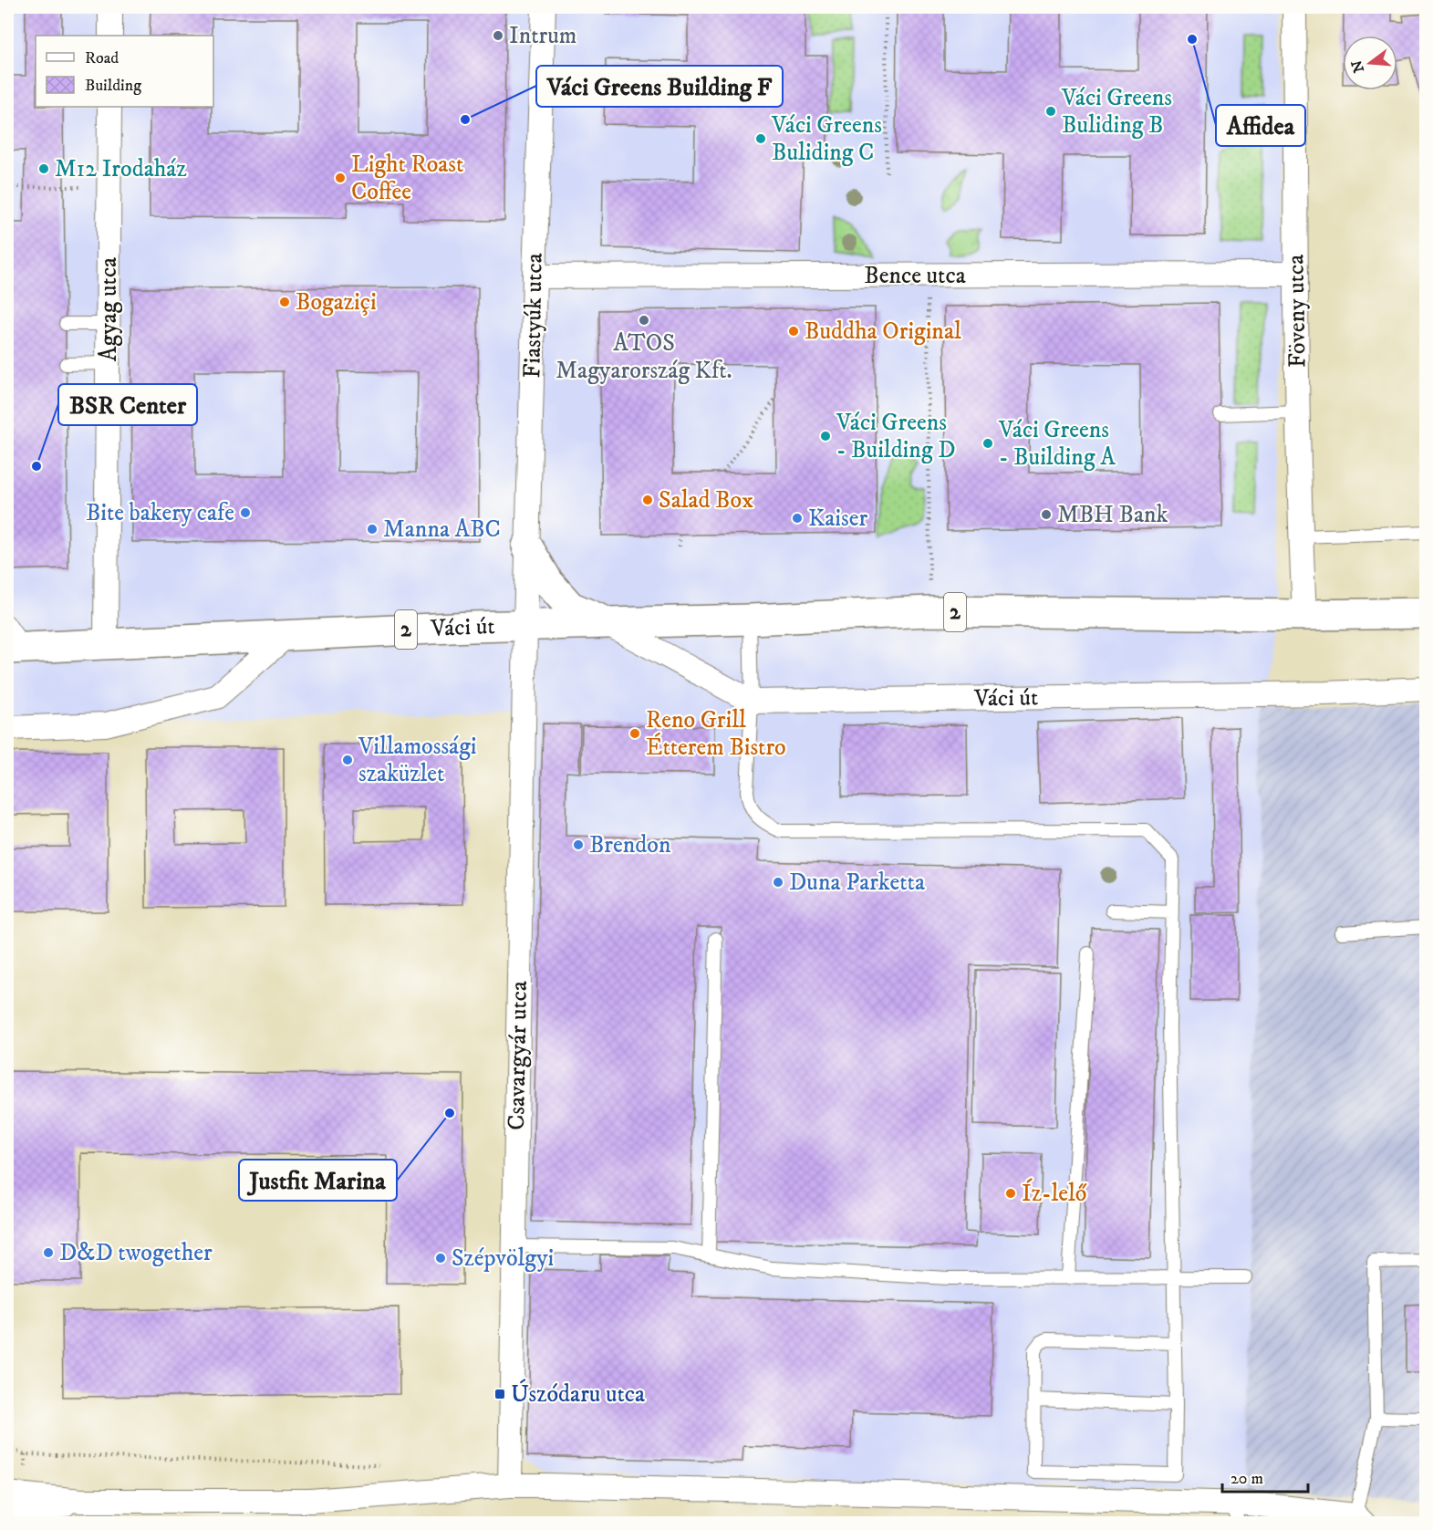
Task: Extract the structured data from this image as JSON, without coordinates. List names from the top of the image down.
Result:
{
  "streets": {
    "main road": ["2", "Váci út"],
    "street": [
      "Bence utca",
      "Agyag utca",
      "Föveny utca",
      "Fiastyúk utca",
      "Csavargyár utca"
    ]
  },
  "crossings": [
    ["Bence utca", "Föveny utca"],
    ["Bence utca", "Fiastyúk utca"],
    ["Agyag utca", "Váci út"],
    ["Föveny utca", "Váci út"],
    ["Fiastyúk utca", "Váci út"],
    ["Fiastyúk utca", "Csavargyár utca"],
    ["Váci út", "Csavargyár utca"]
  ],
  "places": {
    "other": [
      "Intrum",
      "Affidea",
      "Váci Greens Buliding B",
      "Váci Greens Building F",
      "Váci Greens Buliding C",
      "M12 Irodaház",
      "Light Roast Coffee",
      "Bogaziçi",
      "ATOS Magyarország Kft.",
      "Buddha Original",
      "Váci Greens - Building D",
      "Váci Greens - Building A",
      "BSR Center",
      "Salad Box",
      "Bite bakery cafe",
      "MBH Bank",
      "Kaiser",
      "Manna ABC",
      "Reno Grill Étterem Bistro",
      "Villamossági szaküzlet",
      "Brendon",
      "Duna Parketta",
      "Justfit Marina",
      "Íz-lelő",
      "D&D twogether",
      "Szépvölgyi"
    ],
    "transit": ["Úszódaru utca"]
  },
  "legend": ["Road", "Building"],
  "scale_bar": "20 m",
  "north": "left"
}
